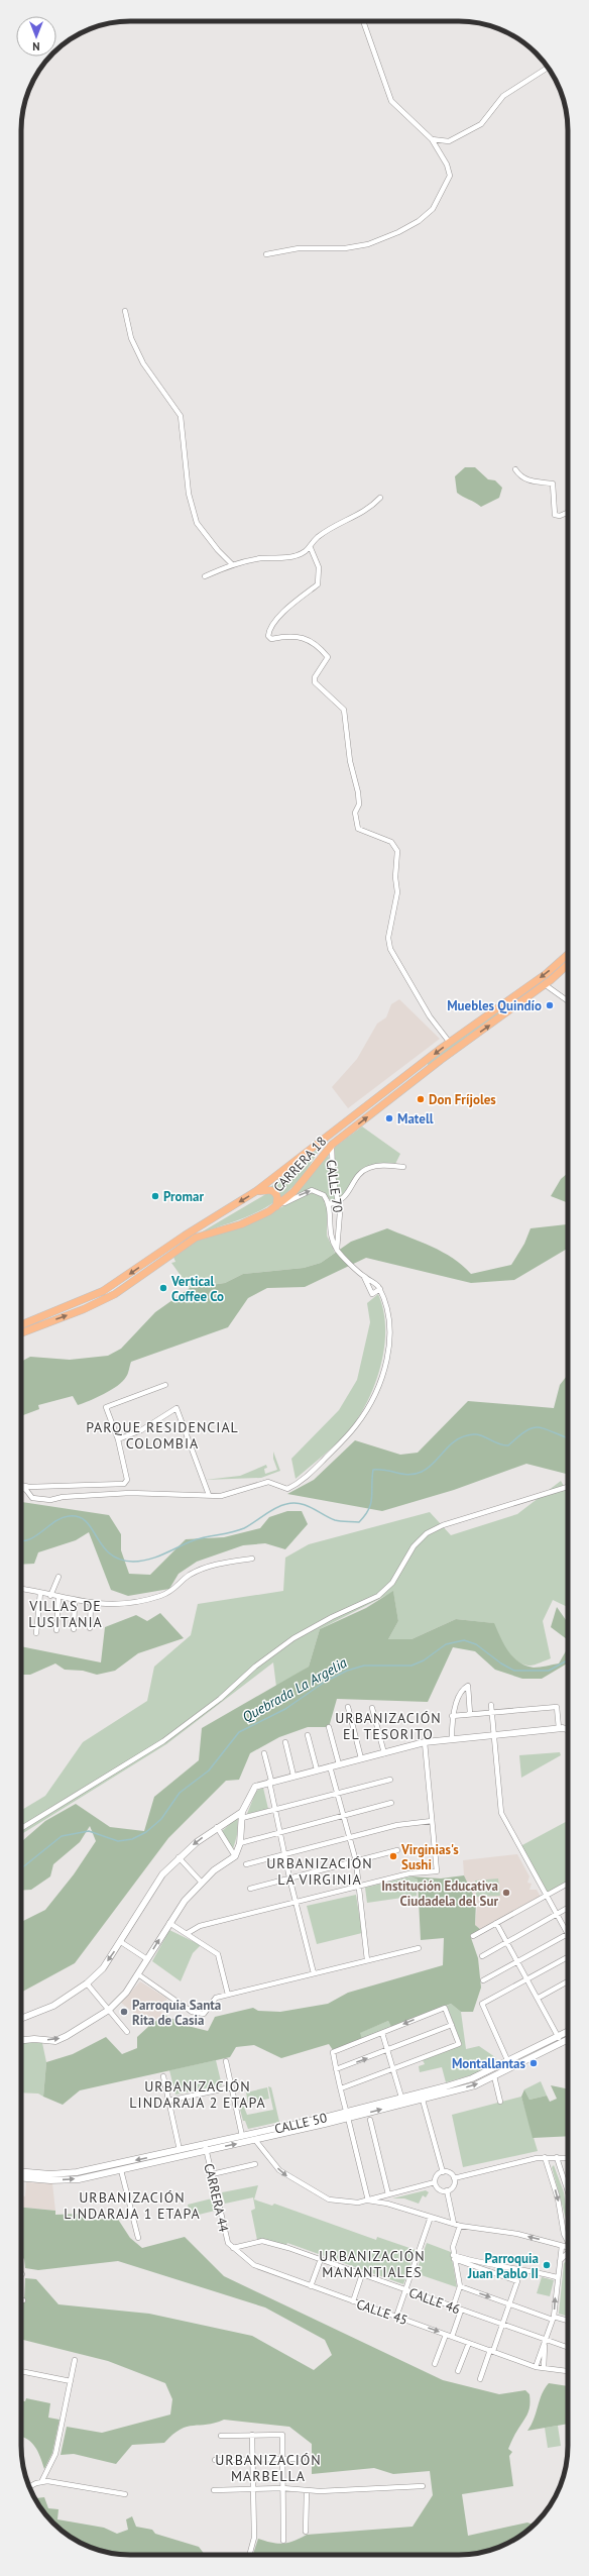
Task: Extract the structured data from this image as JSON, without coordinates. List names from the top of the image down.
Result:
{
  "streets": {
    "main road": ["CARRERA 18", "CALLE 50"],
    "street": [
      "CALLE 70",
      "CARRERA 44",
      "CALLE 46",
      "CALLE 45"
    ]
  },
  "crossings": [
    ["CARRERA 18", "CALLE 70"],
    ["CALLE 50", "CARRERA 44"],
    ["CARRERA 44", "CALLE 46"],
    ["CARRERA 44", "CALLE 45"],
    ["CALLE 46", "CALLE 45"]
  ],
  "districts": [
    "PARQUE RESIDENCIAL COLOMBIA",
    "VILLAS DE LUSITANIA",
    "URBANIZACIÓN EL TESORITO",
    "URBANIZACIÓN LA VIRGINIA",
    "URBANIZACIÓN LINDARAJA 2 ETAPA",
    "URBANIZACIÓN LINDARAJA 1 ETAPA",
    "URBANIZACIÓN MANANTIALES",
    "URBANIZACIÓN MARBELLA"
  ],
  "water": ["Quebrada La Argelia"],
  "places": [
    "Muebles Quindío",
    "Don Fríjoles",
    "Matell",
    "Promar",
    "Vertical Coffee Co",
    "Virginias's Sushi",
    "Institución Educativa Ciudadela del Sur",
    "Parroquia Santa Rita de Casia",
    "Montallantas",
    "Parroquia Juan Pablo II"
  ],
  "north": "bottom"
}
